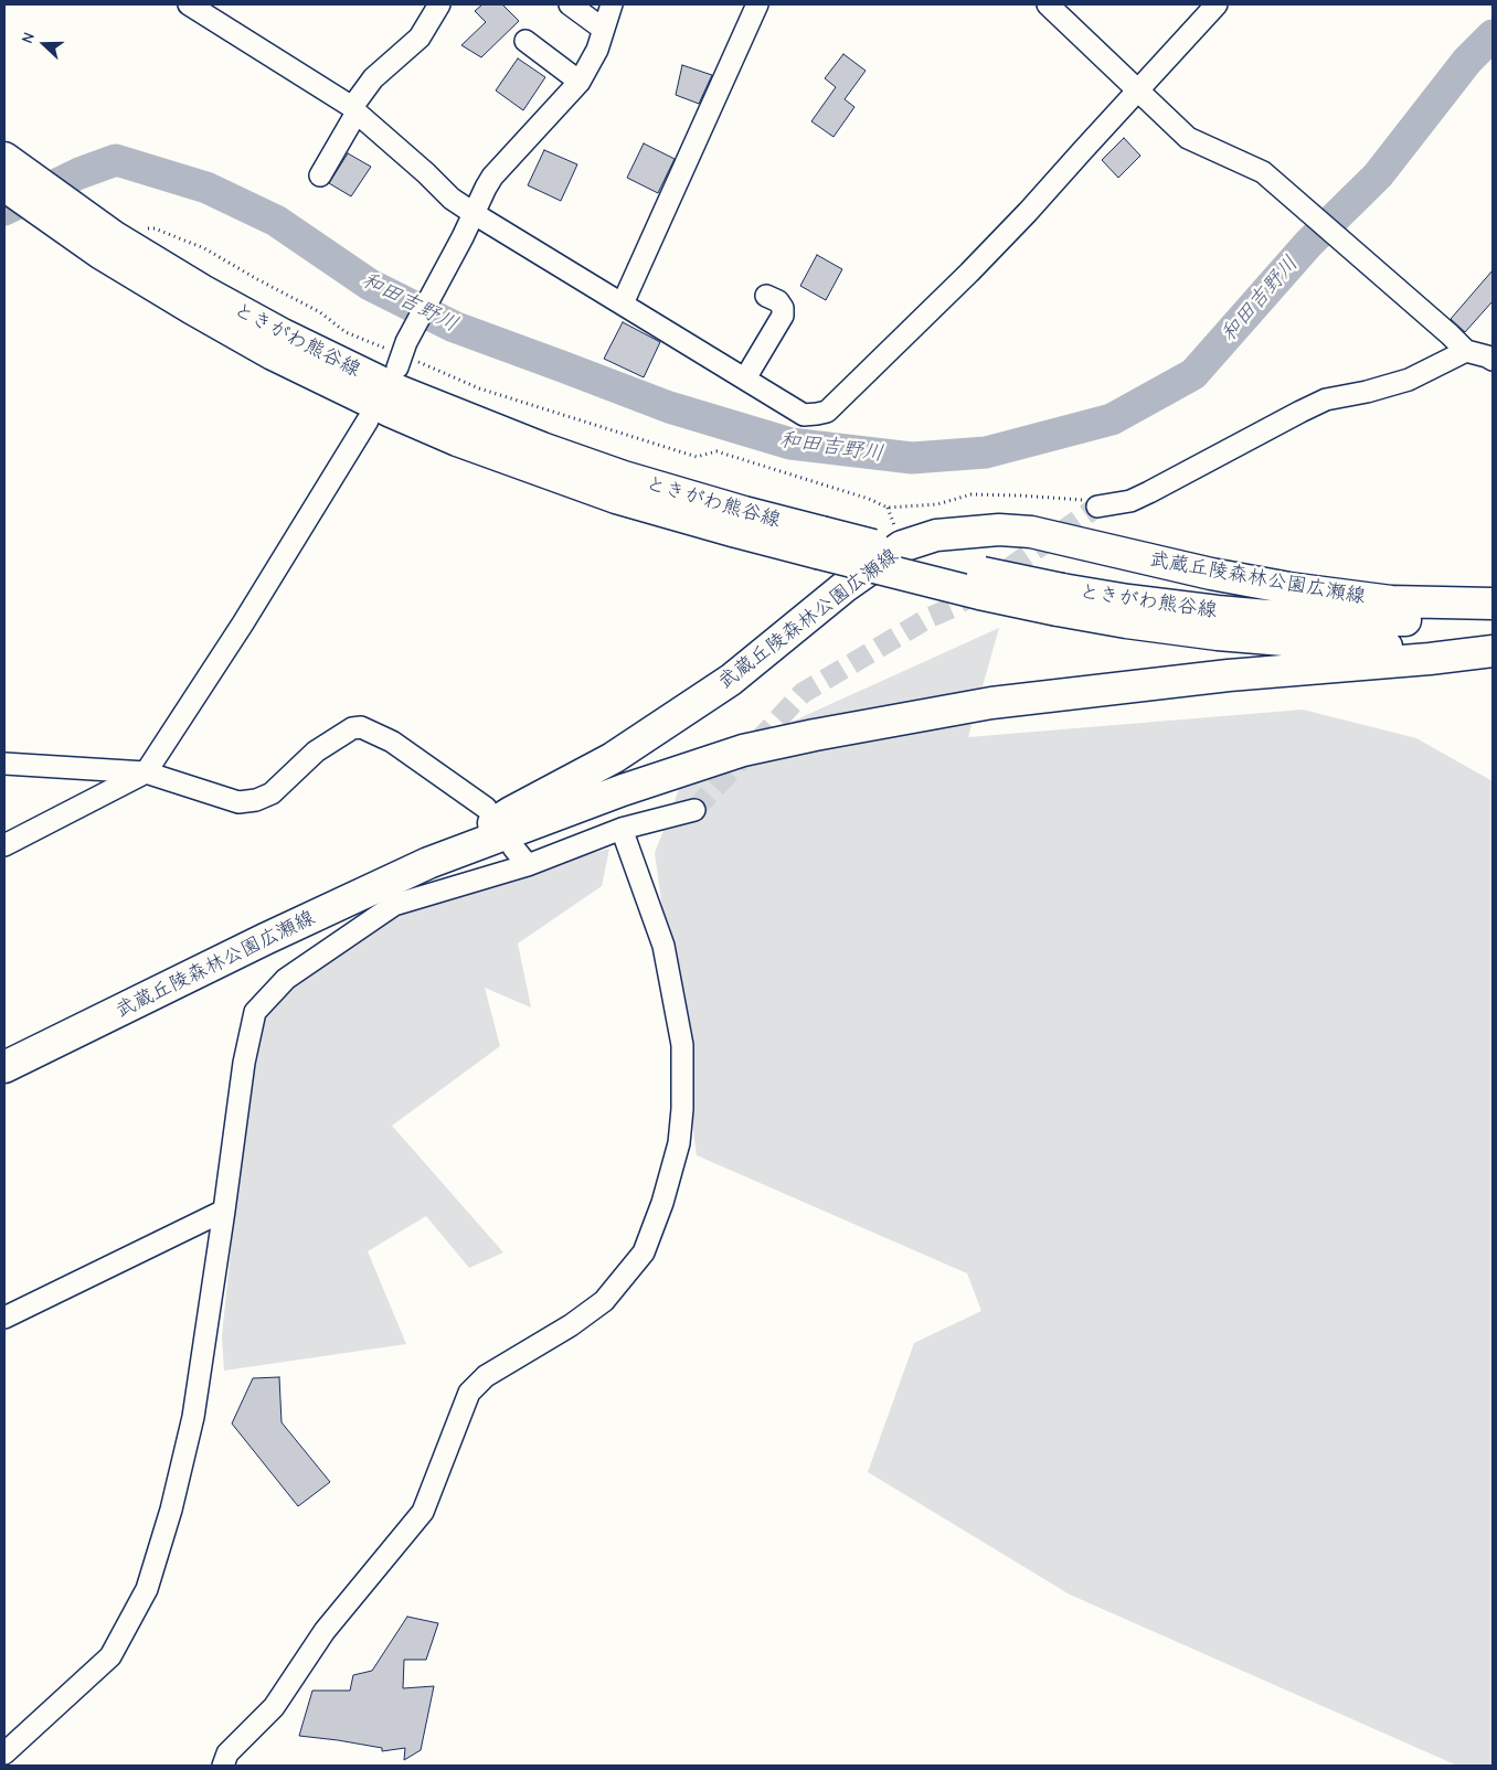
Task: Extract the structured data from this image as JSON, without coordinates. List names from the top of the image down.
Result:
{
  "streets": {
    "main road": ["ときがわ熊谷線", "武蔵丘陵森林公園広瀬線"]
  },
  "water": ["和田吉野川"],
  "north": "left"
}
